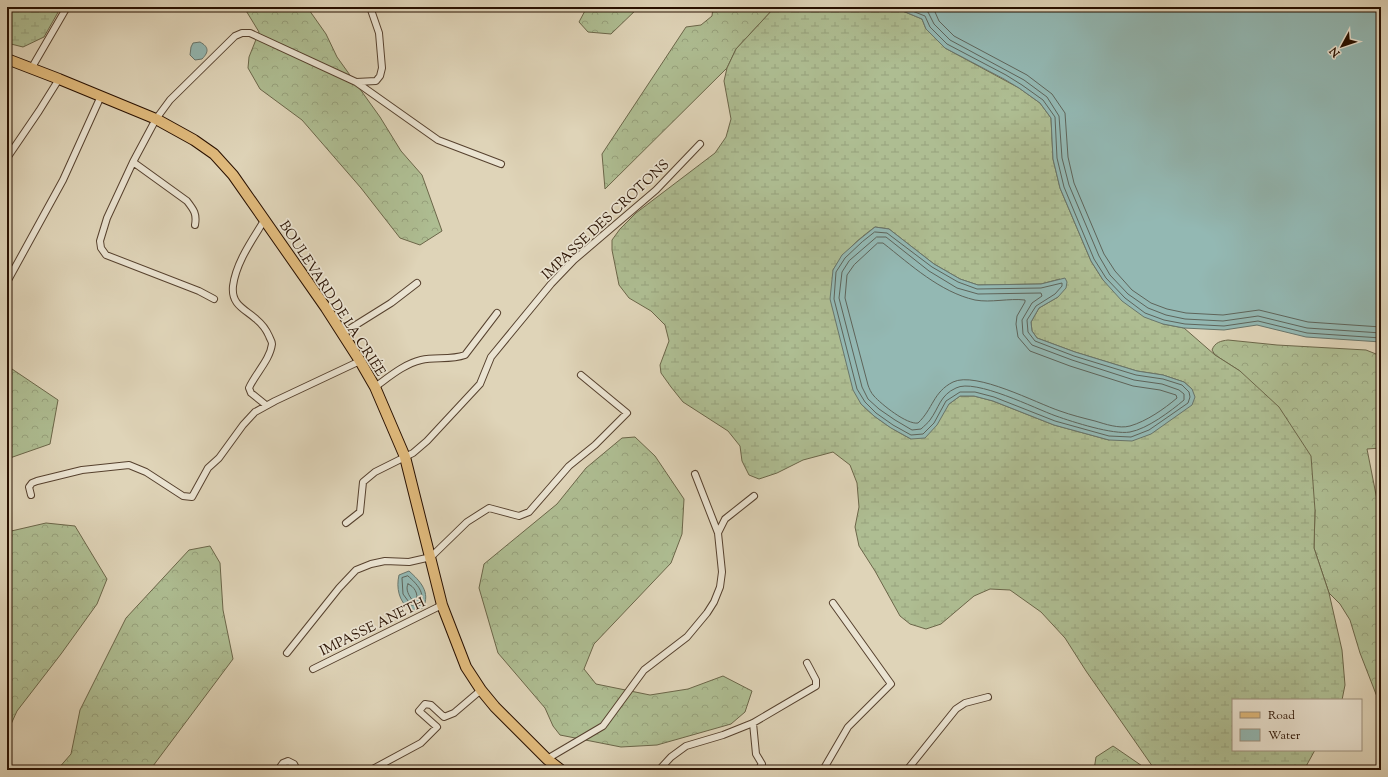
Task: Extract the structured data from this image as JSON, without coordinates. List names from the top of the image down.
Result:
{
  "streets": {
    "main road": ["BOULEVARD DE LA CRIÉE"],
    "street": ["IMPASSE DES CROTONS", "IMPASSE ANETH"]
  },
  "crossings": [
    ["IMPASSE DES CROTONS", "BOULEVARD DE LA CRIÉE"],
    ["BOULEVARD DE LA CRIÉE", "IMPASSE ANETH"]
  ],
  "legend": ["Road", "Water"],
  "north": "bottom left"
}
